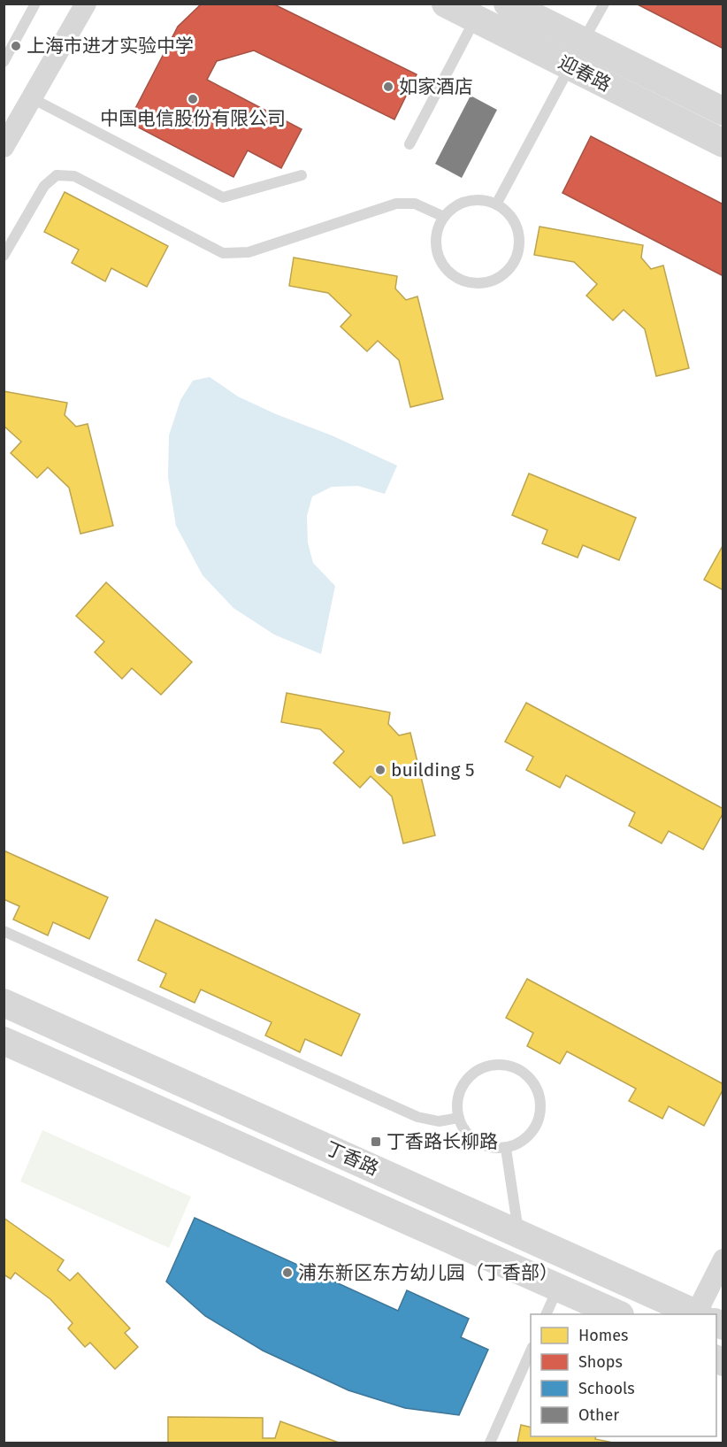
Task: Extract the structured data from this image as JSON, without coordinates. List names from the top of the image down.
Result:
{
  "streets": {
    "street": ["迎春路", "丁香路"]
  },
  "places": {
    "other": [
      "上海市进才实验中学",
      "如家酒店",
      "中国电信股份有限公司",
      "building 5",
      "浦东新区东方幼儿园（丁香部）"
    ],
    "transit": ["丁香路长柳路"]
  },
  "legend": [
    "Homes",
    "Shops",
    "Schools",
    "Other"
  ]
}
